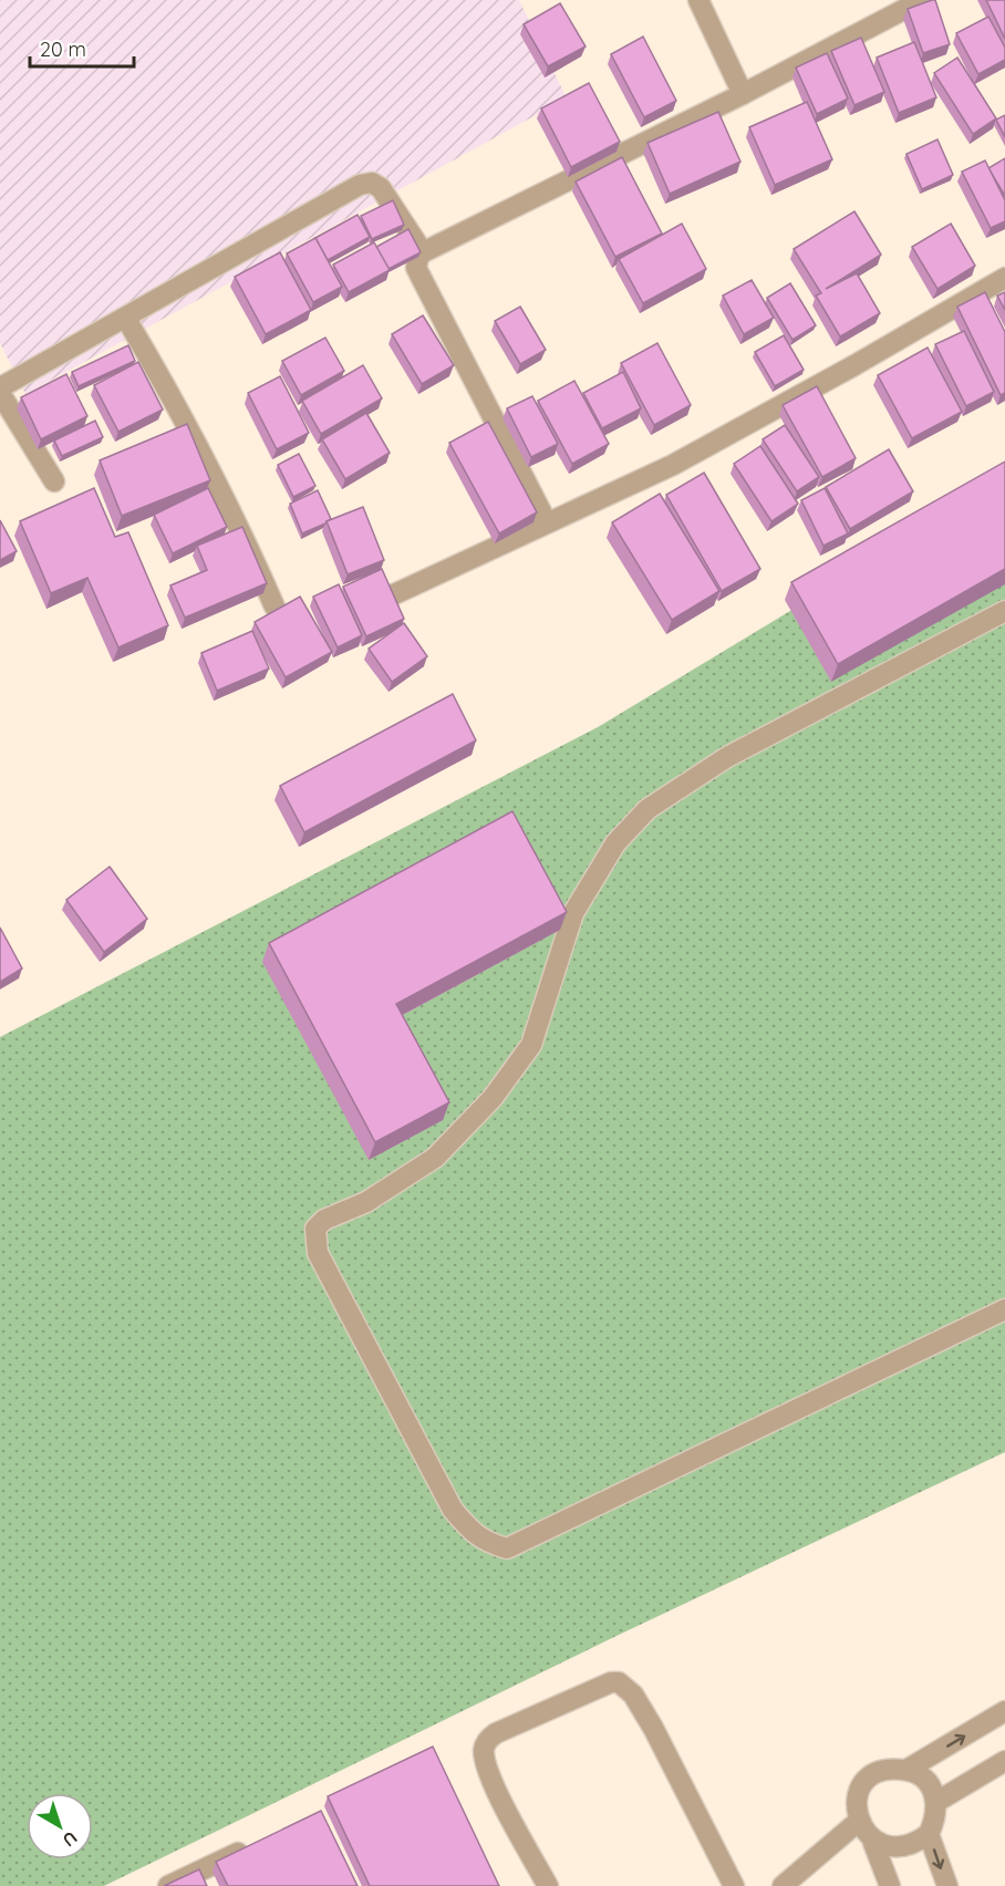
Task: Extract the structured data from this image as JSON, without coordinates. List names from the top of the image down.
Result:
{
  "scale_bar": "20 m",
  "north": "bottom right"
}
